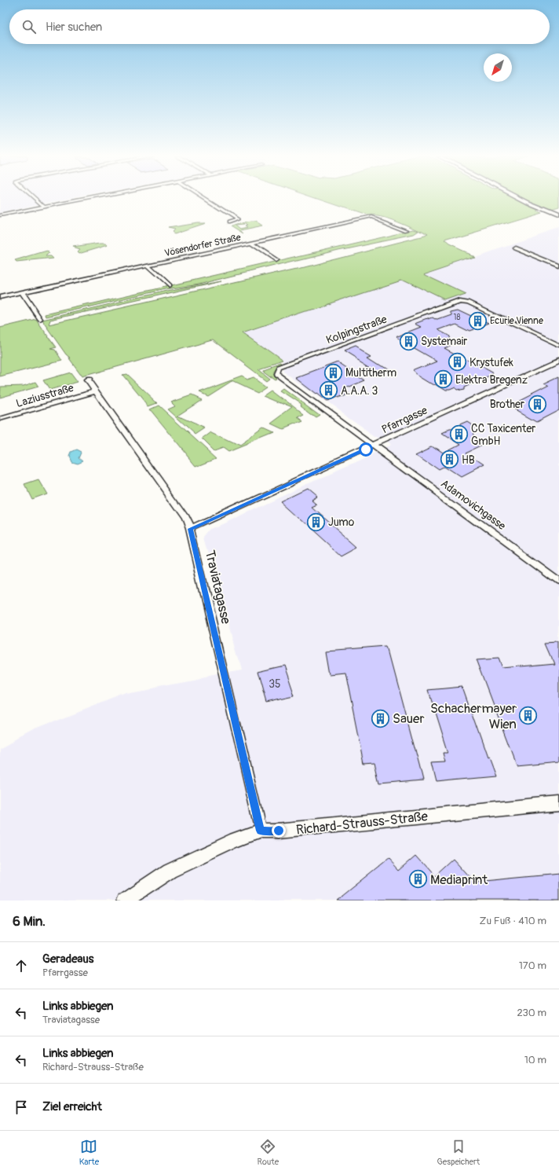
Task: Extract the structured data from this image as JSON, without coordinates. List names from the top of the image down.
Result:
{
  "streets": {
    "main road": ["Richard-Strauss-Straße"],
    "street": [
      "Vösendorfer Straße",
      "Kolpingstraße",
      "Laziusstraße",
      "Pfarrgasse",
      "Adamovichgasse",
      "Traviatagasse"
    ]
  },
  "crossings": [
    ["Kolpingstraße", "Pfarrgasse"],
    ["Kolpingstraße", "Adamovichgasse"],
    ["Laziusstraße", "Traviatagasse"],
    ["Pfarrgasse", "Adamovichgasse"],
    ["Pfarrgasse", "Traviatagasse"],
    ["Traviatagasse", "Richard-Strauss-Straße"]
  ],
  "places": {
    "building": [
      "Ecurie Vienne",
      "Systemair",
      "Krystufek",
      "Multitherm",
      "Elektra Bregenz",
      "A.A.A. 3",
      "Brother",
      "CC Taxicenter GmbH",
      "HB",
      "Jumo",
      "Schachermayer Wien",
      "Sauer",
      "Mediaprint"
    ]
  },
  "house_numbers": ["18", "35"],
  "north": "bottom left",
  "page": {
    "search": "Hier suchen",
    "heading": ["6 Min.", "Zu Fuß · 410 m"],
    "list": [
      ["Geradeaus", "Pfarrgasse", "170 m"],
      ["Links abbiegen", "Traviatagasse", "230 m"],
      ["Links abbiegen", "Richard-Strauss-Straße", "10 m"],
      "Ziel erreicht"
    ],
    "nav": ["Karte", "Route", "Gespeichert"]
  }
}
